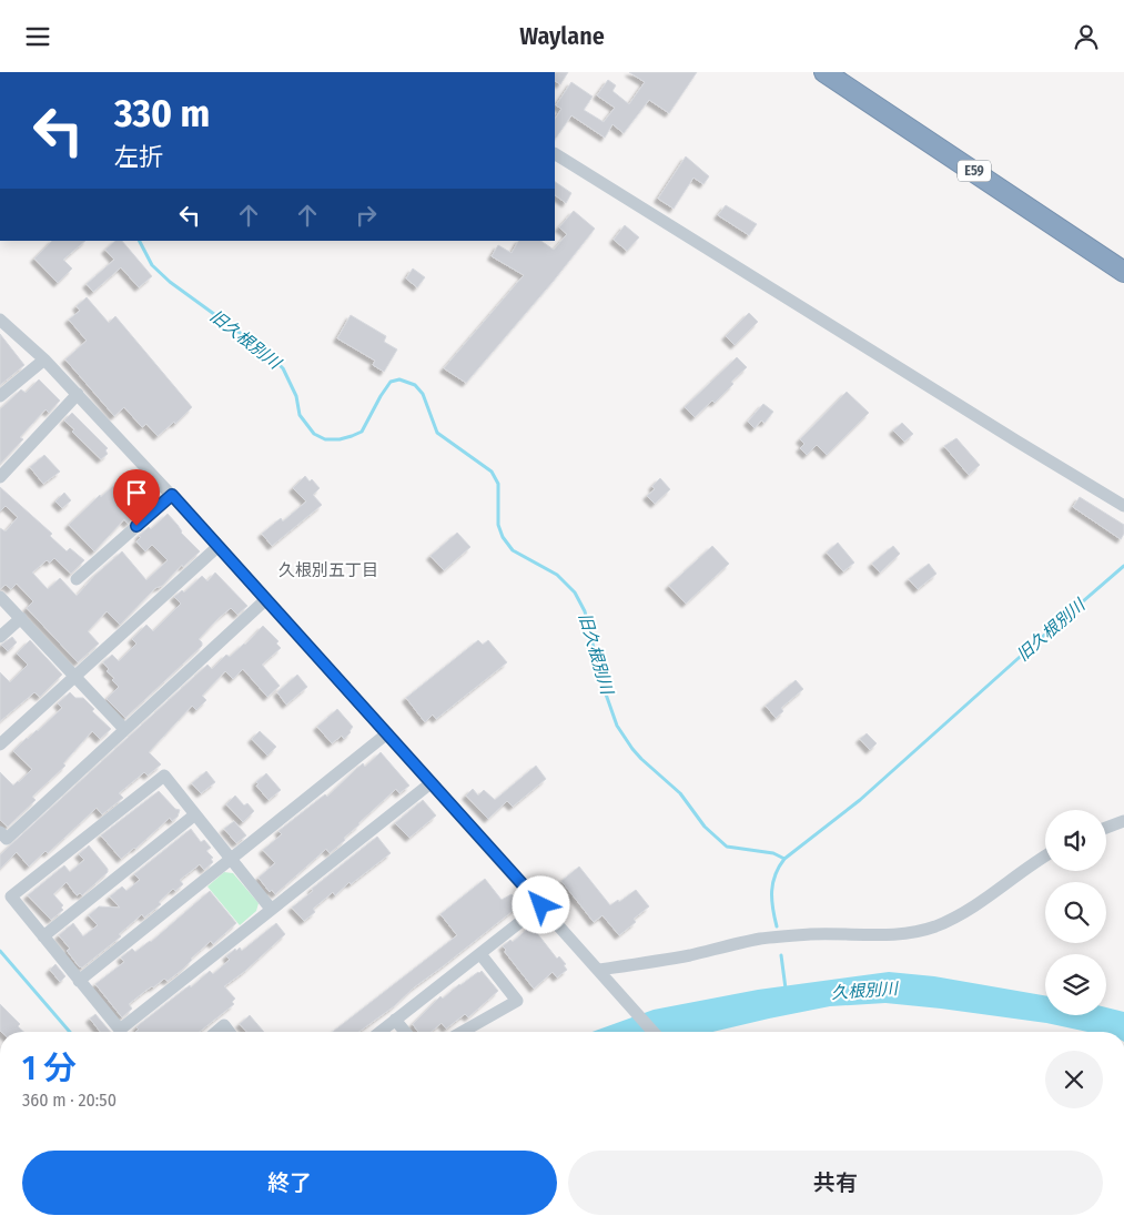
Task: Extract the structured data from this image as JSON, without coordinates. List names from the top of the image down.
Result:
{
  "streets": {
    "highway": ["E59"]
  },
  "districts": ["久根別五丁目"],
  "water": ["旧久根別川", "久根別川"],
  "page": {
    "header": "Waylane",
    "turn": ["330 m", "左折"],
    "heading": ["1 分", "360 m · 20:50"],
    "buttons": ["終了", "共有"]
  }
}
